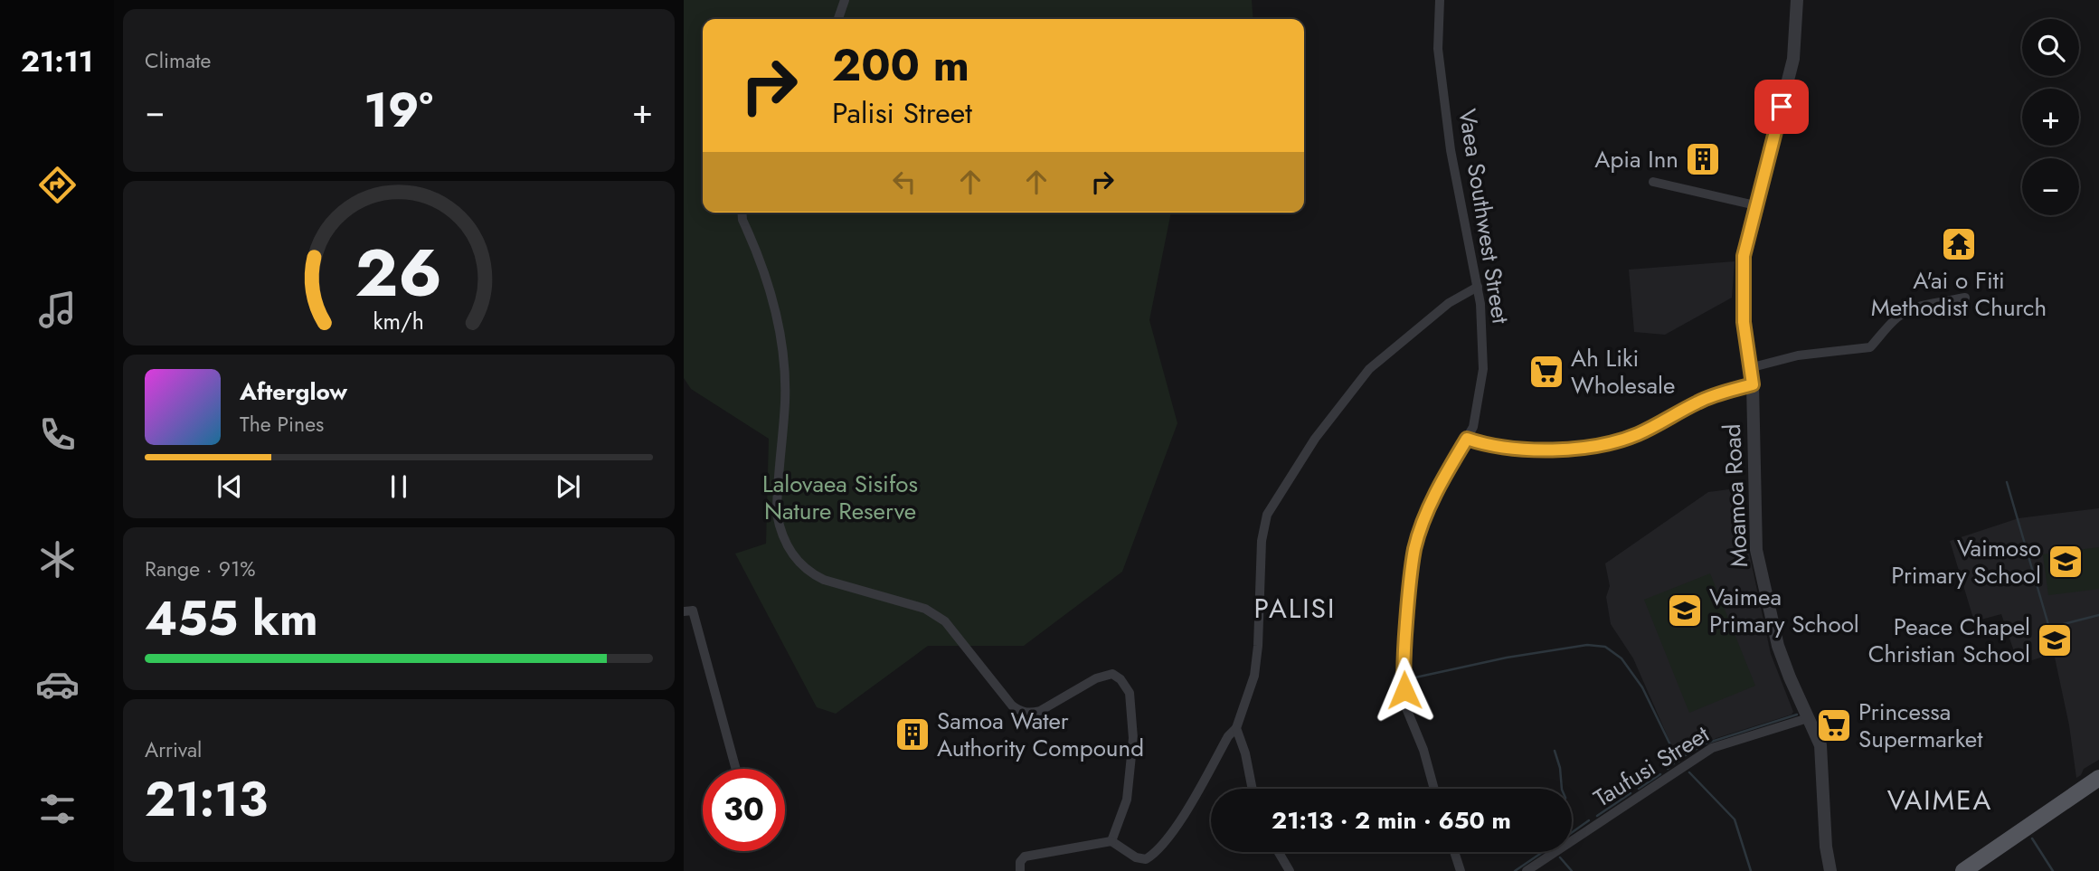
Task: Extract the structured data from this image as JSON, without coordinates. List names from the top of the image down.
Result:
{
  "streets": {
    "street": ["Vaea Southwest Street", "Moamoa Road", "Taufusi Street"]
  },
  "crossings": [
    ["Moamoa Road", "Taufusi Street"]
  ],
  "districts": ["PALISI", "VAIMEA"],
  "parks": ["Lalovaea Sisifos Nature Reserve"],
  "places": {
    "building": ["Apia Inn", "Samoa Water Authority Compound"],
    "temple": ["A'ai o Fiti Methodist Church"],
    "supermarket": ["Ah Liki Wholesale", "Princessa Supermarket"],
    "school or university": ["Vaimoso Primary School", "Vaimea Primary School", "Peace Chapel Christian School"]
  },
  "page": {
    "tabs": "21:11",
    "tile": [
      "Climate",
      ["Range · 91%", "455 km"],
      ["Arrival", "21:13"]
    ],
    "map_buttons": ["+", "−"],
    "turn": ["200 m", "Palisi Street"],
    "heat": ["−", "19°", "+"],
    "song": ["Afterglow", "The Pines"],
    "limit": "30",
    "trip": "21:13 · 2 min · 650 m",
    "gauge": ["26", "km/h"]
  }
}
